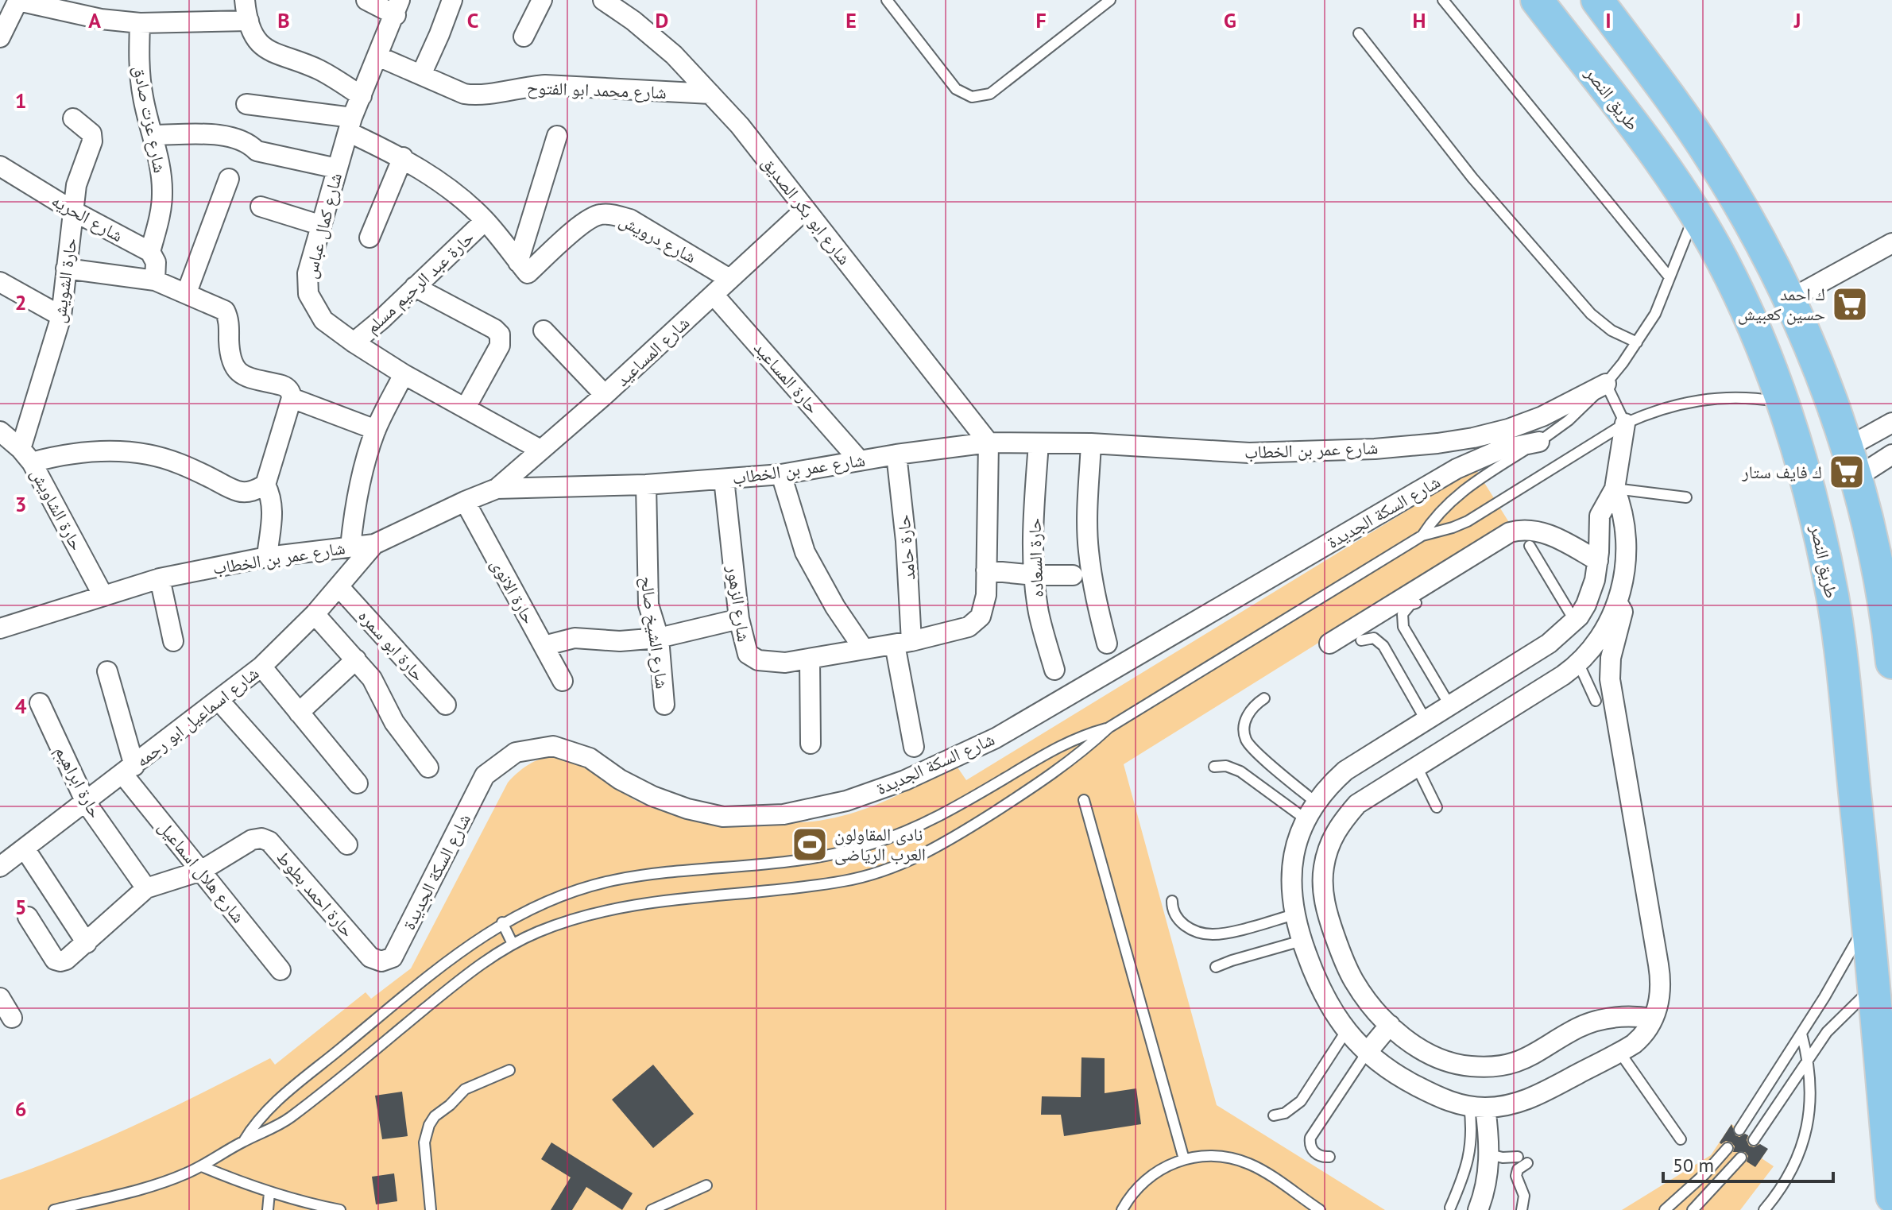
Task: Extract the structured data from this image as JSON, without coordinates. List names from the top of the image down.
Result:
{
  "streets": {
    "highway": ["طريق النصر"],
    "street": [
      "شارع محمد ابو الفتوح",
      "شارع عزت صادق",
      "شارع ابو بكر الصديق",
      "شارع الحريه",
      "شارع كمال عباس",
      "شارع درويش",
      "حارة الشويش",
      "حارة عبد الرحيم مسلم",
      "شارع المساعيد",
      "حارة المساعيد",
      "شارع عمر بن الخطاب",
      "حارة الشاويش",
      "شارع السكة الجديدة",
      "حارة حامد",
      "حارة السعاده",
      "حارة الانوى",
      "شارع الزهور",
      "شارع الشيخ صالح",
      "حارة ابو سمره",
      "شارع اسماعيل ابو رحمه",
      "حارة ابراهيم",
      "شارع هلال اسماعيل",
      "حارة احمد بطوط"
    ]
  },
  "crossings": [
    ["شارع محمد ابو الفتوح", "شارع ابو بكر الصديق"],
    ["شارع محمد ابو الفتوح", "شارع كمال عباس"],
    ["شارع عزت صادق", "شارع الحريه"],
    ["شارع ابو بكر الصديق", "شارع المساعيد"],
    ["شارع ابو بكر الصديق", "شارع عمر بن الخطاب"],
    ["شارع ابو بكر الصديق", "شارع الزهور"],
    ["شارع الحريه", "حارة الشويش"],
    ["شارع كمال عباس", "حارة عبد الرحيم مسلم"],
    ["شارع كمال عباس", "شارع المساعيد"],
    ["شارع درويش", "شارع المساعيد"],
    ["حارة الشويش", "حارة الشاويش"],
    ["شارع المساعيد", "حارة المساعيد"],
    ["شارع المساعيد", "شارع عمر بن الخطاب"],
    ["حارة المساعيد", "شارع عمر بن الخطاب"],
    ["شارع عمر بن الخطاب", "حارة الشاويش"],
    ["شارع عمر بن الخطاب", "حارة حامد"],
    ["شارع عمر بن الخطاب", "حارة السعاده"],
    ["شارع عمر بن الخطاب", "حارة الانوى"],
    ["شارع عمر بن الخطاب", "شارع الزهور"],
    ["شارع عمر بن الخطاب", "شارع الشيخ صالح"],
    ["شارع عمر بن الخطاب", "شارع اسماعيل ابو رحمه"],
    ["شارع السكة الجديدة", "حارة احمد بطوط"],
    ["حارة حامد", "شارع الزهور"],
    ["حارة ابو سمره", "شارع اسماعيل ابو رحمه"],
    ["شارع اسماعيل ابو رحمه", "حارة ابراهيم"],
    ["شارع اسماعيل ابو رحمه", "شارع هلال اسماعيل"],
    ["حارة ابراهيم", "حارة احمد بطوط"],
    ["شارع هلال اسماعيل", "حارة احمد بطوط"]
  ],
  "places": {
    "supermarket": ["ك احمد حسين كعبيش", "ك فايف ستار"],
    "sports": ["نادى المقاولون العرب الرياضى"]
  },
  "scale_bar": "50 m",
  "grid": {
    "columns": [
      "A",
      "B",
      "C",
      "D",
      "E",
      "F",
      "G",
      "H",
      "I",
      "J"
    ],
    "rows": [
      "1",
      "2",
      "3",
      "4",
      "5",
      "6"
    ]
  }
}
